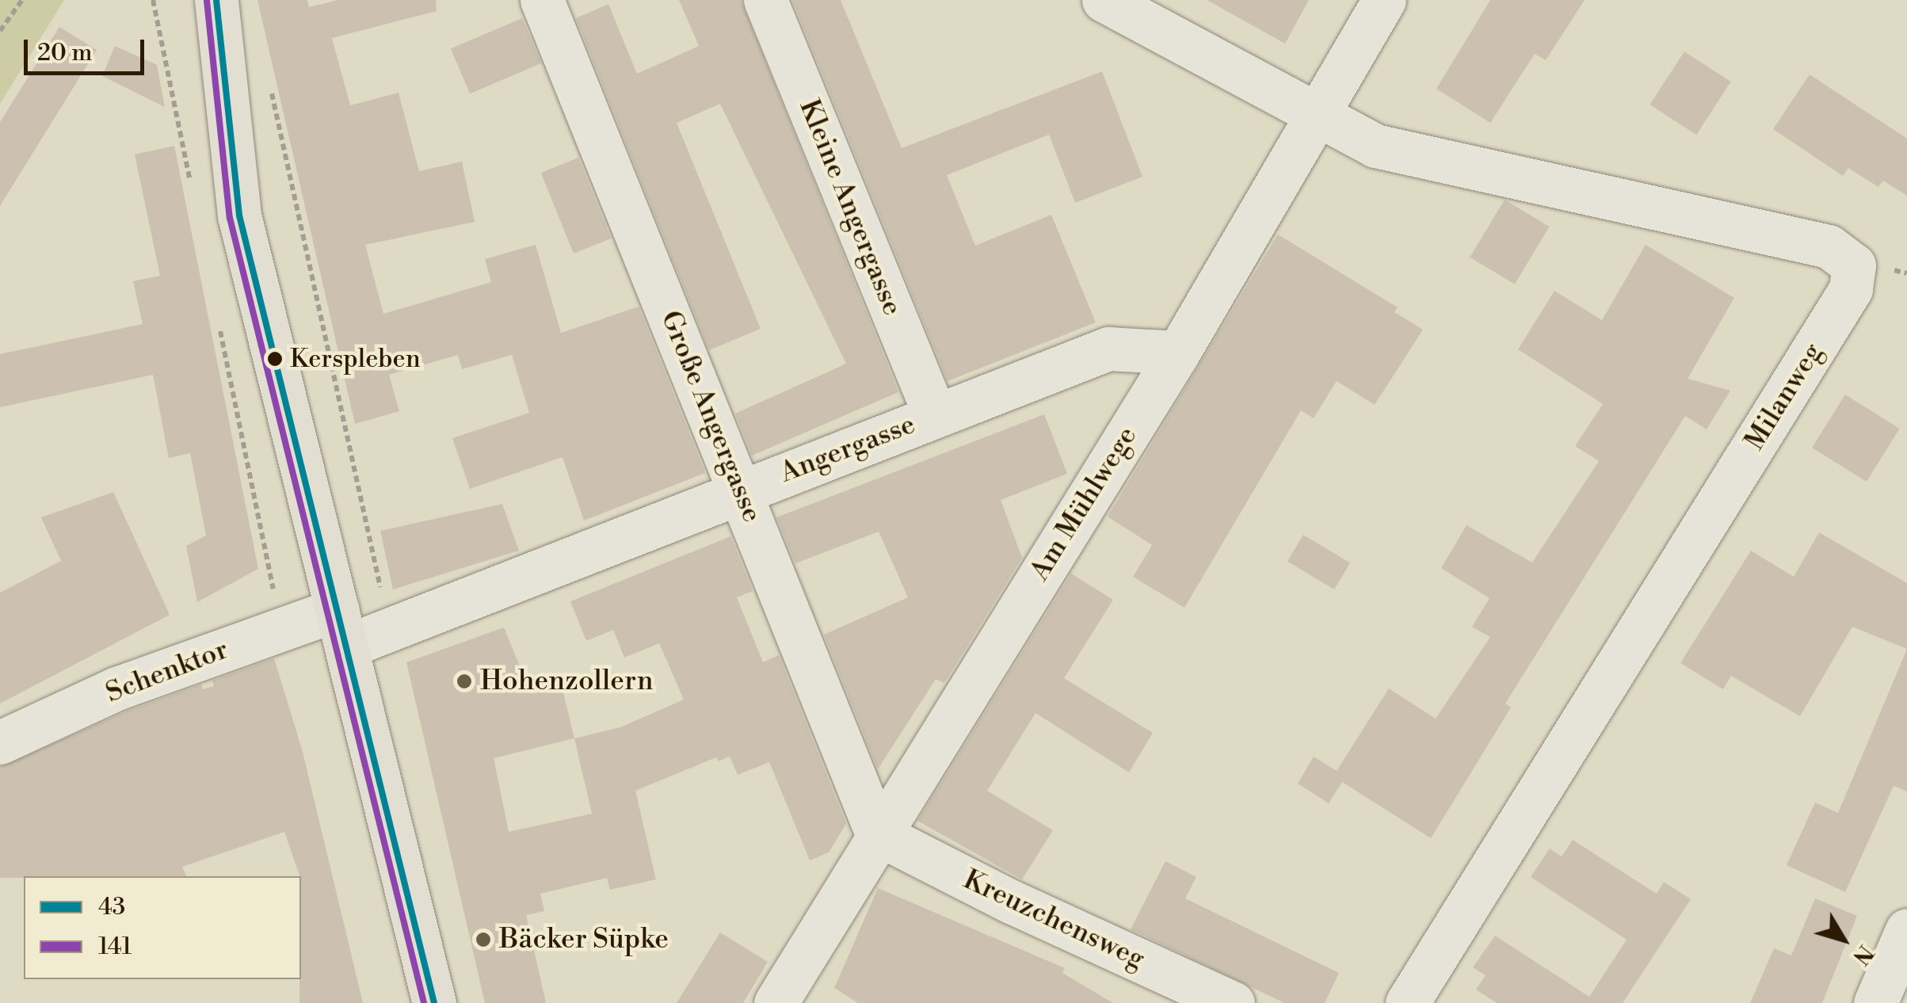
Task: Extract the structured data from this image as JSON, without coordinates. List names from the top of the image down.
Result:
{
  "streets": {
    "street": [
      "Kleine Angergasse",
      "Milanweg",
      "Große Angergasse",
      "Angergasse",
      "Am Mühlwege",
      "Schenktor",
      "Kreuzchensweg"
    ]
  },
  "crossings": [
    ["Kleine Angergasse", "Angergasse"],
    ["Milanweg", "Am Mühlwege"],
    ["Große Angergasse", "Angergasse"],
    ["Große Angergasse", "Am Mühlwege"],
    ["Große Angergasse", "Kreuzchensweg"],
    ["Angergasse", "Am Mühlwege"],
    ["Angergasse", "Schenktor"],
    ["Am Mühlwege", "Kreuzchensweg"]
  ],
  "places": ["Kerspleben", "Hohenzollern", "Bäcker Süpke"],
  "lines": ["transit line 43", "transit line 141"],
  "legend": ["43", "141"],
  "scale_bar": "20 m",
  "north": "bottom right"
}
